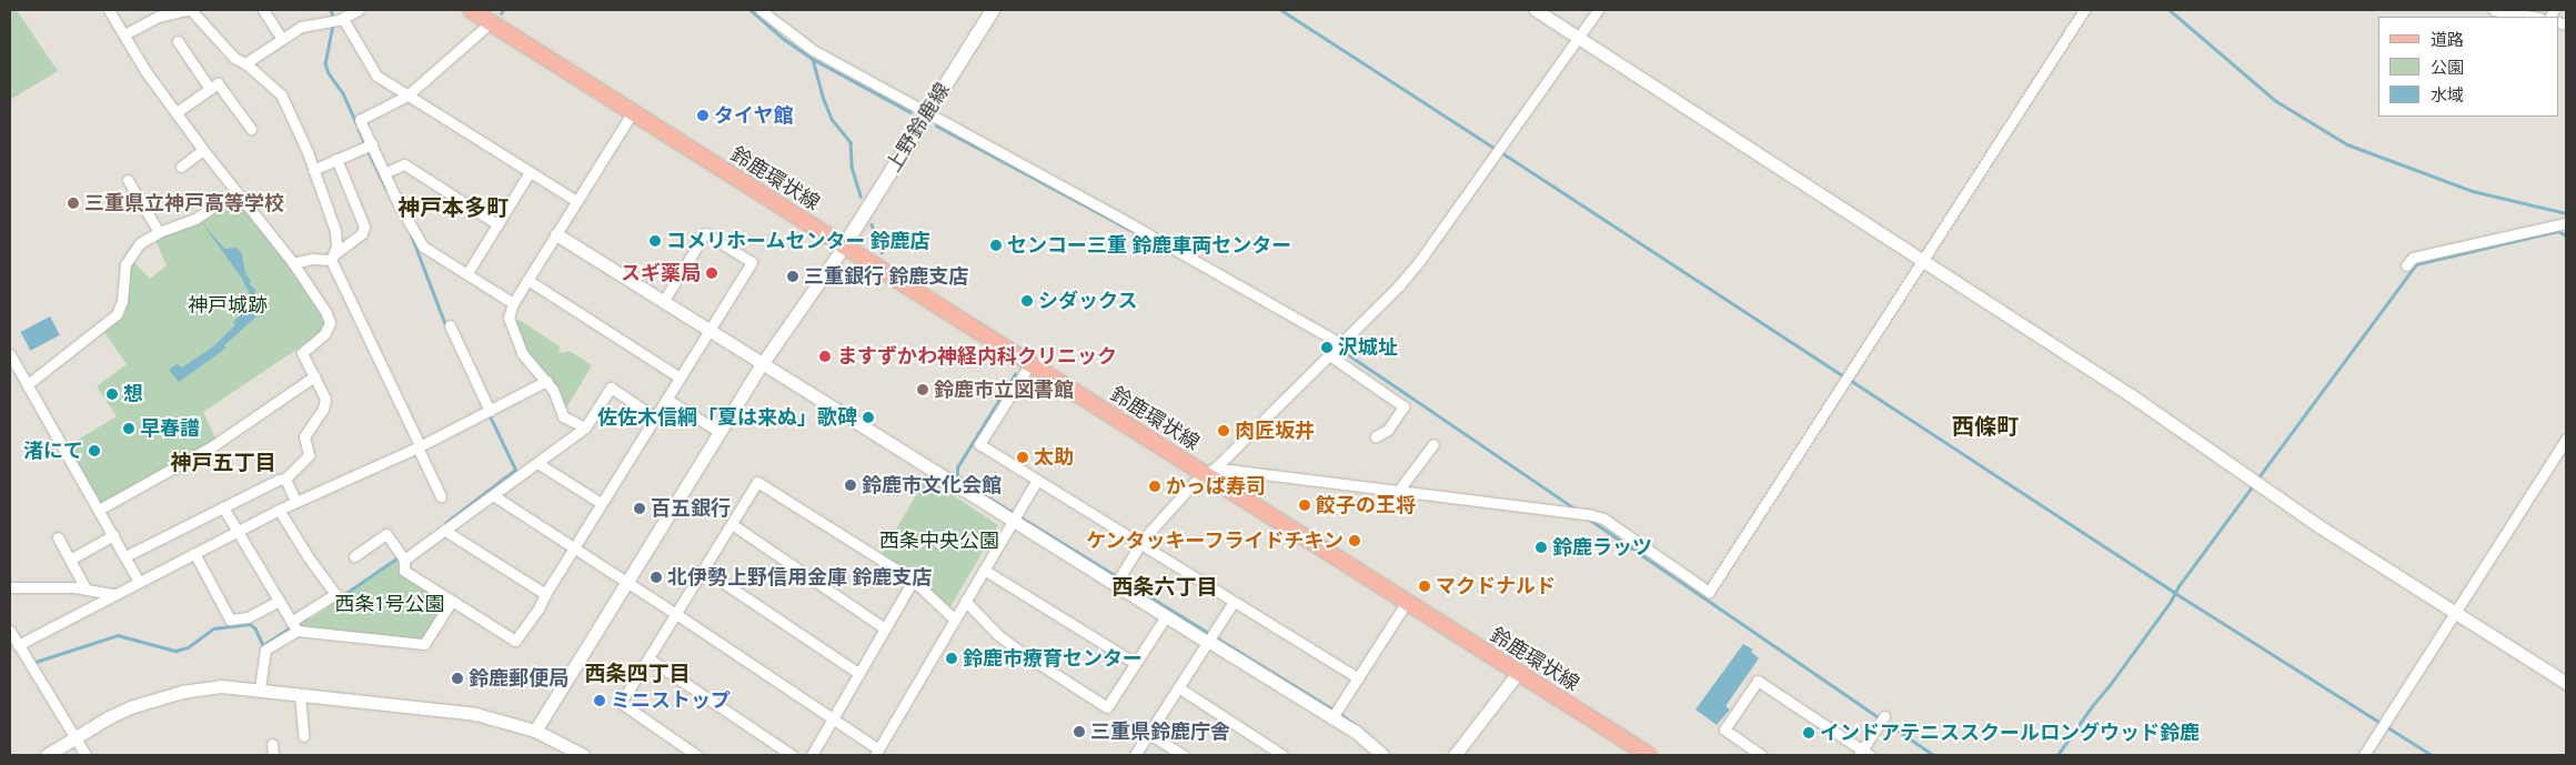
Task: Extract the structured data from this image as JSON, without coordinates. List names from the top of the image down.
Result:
{
  "streets": {
    "main road": ["上野鈴鹿線", "鈴鹿環状線"]
  },
  "crossings": [
    ["上野鈴鹿線", "鈴鹿環状線"]
  ],
  "districts": [
    "神戸本多町",
    "西條町",
    "神戸五丁目",
    "西条六丁目",
    "西条四丁目"
  ],
  "parks": ["神戸城跡", "西条中央公園", "西条1号公園"],
  "places": [
    "タイヤ館",
    "三重県立神戸高等学校",
    "コメリホームセンター 鈴鹿店",
    "センコー三重 鈴鹿車両センター",
    "スギ薬局",
    "三重銀行 鈴鹿支店",
    "シダックス",
    "沢城址",
    "ますずかわ神経内科クリニック",
    "鈴鹿市立図書館",
    "想",
    "佐佐木信綱「夏は来ぬ」歌碑",
    "早春譜",
    "肉匠坂井",
    "渚にて",
    "太助",
    "鈴鹿市文化会館",
    "かっぱ寿司",
    "餃子の王将",
    "百五銀行",
    "ケンタッキーフライドチキン",
    "鈴鹿ラッツ",
    "北伊勢上野信用金庫 鈴鹿支店",
    "マクドナルド",
    "鈴鹿市療育センター",
    "鈴鹿郵便局",
    "ミニストップ",
    "三重県鈴鹿庁舎",
    "インドアテニススクールロングウッド鈴鹿"
  ],
  "legend": ["道路", "公園", "水域"]
}
